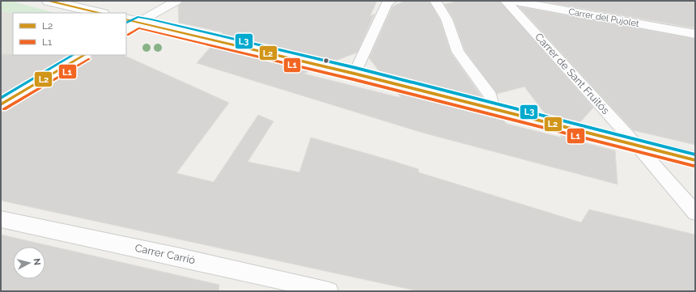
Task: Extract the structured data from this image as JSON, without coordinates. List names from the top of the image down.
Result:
{
  "streets": {
    "street": ["Carrer del Pujolet", "Carrer de Sant Fruitós", "Carrer Carrió"]
  },
  "lines": ["transit line L2", "transit line L3", "transit line L1"],
  "legend": ["L2", "L1"],
  "north": "right"
}
